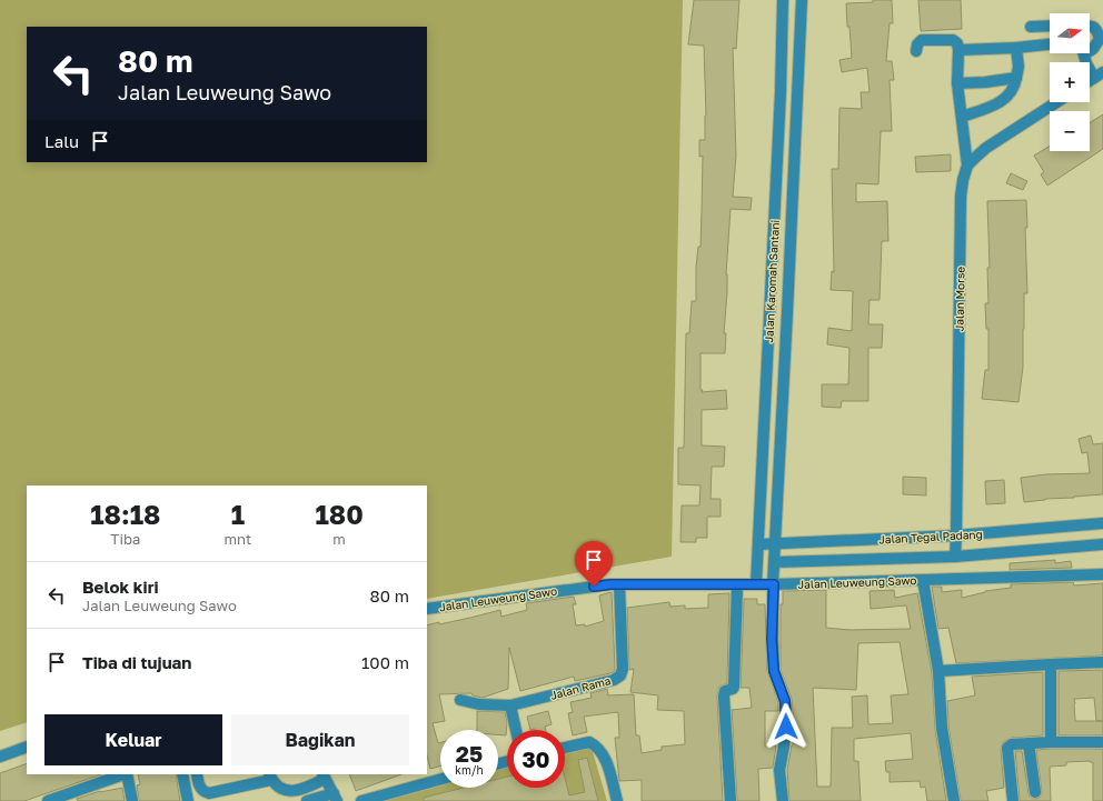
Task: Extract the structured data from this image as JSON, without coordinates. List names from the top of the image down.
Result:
{
  "streets": {
    "street": [
      "Jalan Karomah Santani",
      "Jalan Morse",
      "Jalan Tegal Padang",
      "Jalan Leuweung Sawo",
      "Jalan Rama"
    ]
  },
  "crossings": [
    ["Jalan Karomah Santani", "Jalan Tegal Padang"],
    ["Jalan Karomah Santani", "Jalan Leuweung Sawo"],
    ["Jalan Morse", "Jalan Tegal Padang"],
    ["Jalan Leuweung Sawo", "Jalan Rama"]
  ],
  "north": "right",
  "page": {
    "map_buttons": ["+", "−"],
    "turn": ["80 m", "Jalan Leuweung Sawo"],
    "then": "Lalu",
    "eta": [
      "18:18",
      "Tiba",
      "1",
      "mnt",
      "180",
      "m"
    ],
    "list": [
      {
        "name": "Belok kiri",
        "note": "Jalan Leuweung Sawo",
        "value": "80 m"
      },
      {
        "name": "Tiba di tujuan",
        "value": "100 m"
      }
    ],
    "buttons": ["Keluar", "Bagikan"],
    "speed": "25 km/h",
    "limit": "30"
  }
}
